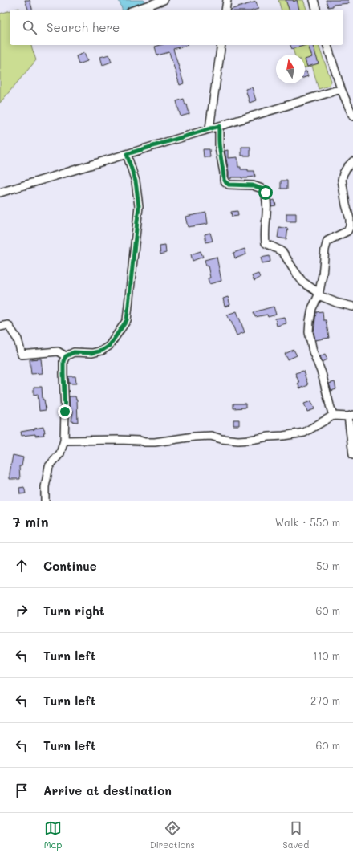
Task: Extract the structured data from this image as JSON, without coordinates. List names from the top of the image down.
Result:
{
  "north": "top",
  "page": {
    "search": "Search here",
    "heading": ["7 min", "Walk · 550 m"],
    "list": [
      ["Continue", "50 m"],
      ["Turn right", "60 m"],
      ["Turn left", "110 m"],
      ["Turn left", "270 m"],
      ["Turn left", "60 m"],
      "Arrive at destination"
    ],
    "nav": ["Map", "Directions", "Saved"]
  }
}
